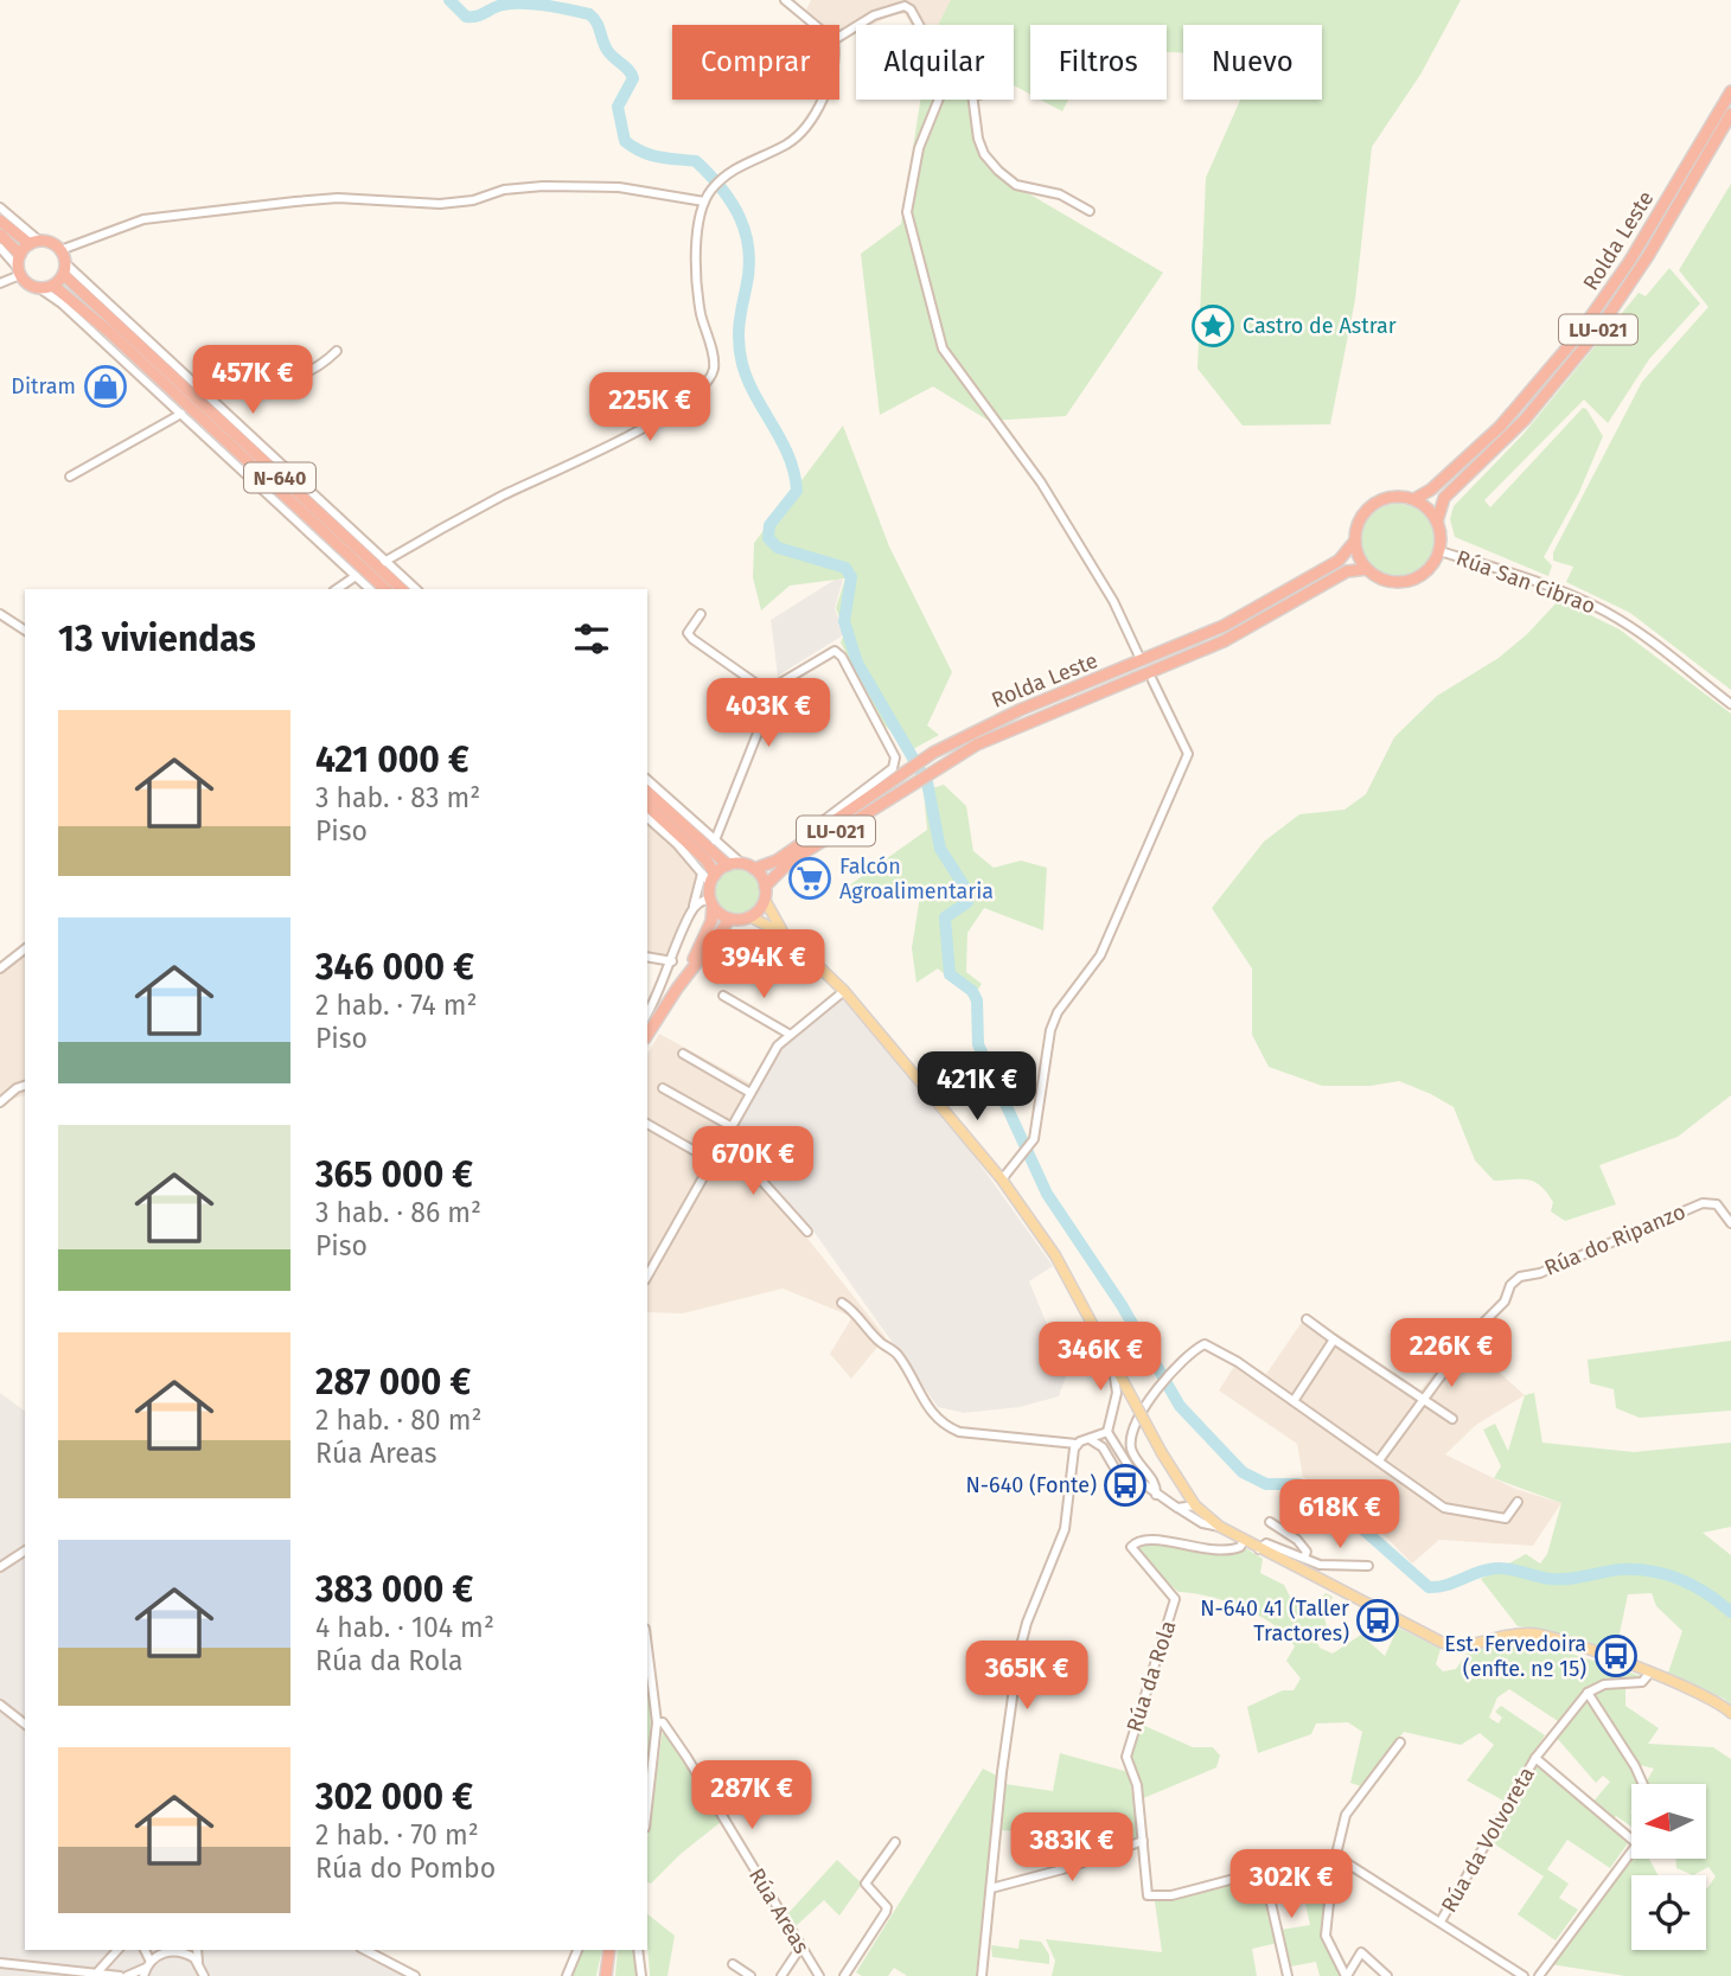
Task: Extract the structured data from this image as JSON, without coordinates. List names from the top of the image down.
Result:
{
  "streets": {
    "highway": ["Rolda Leste", "LU-021", "N-640"],
    "street": [
      "Rúa San Cibrao",
      "Rúa do Ripanzo",
      "Rúa da Rola",
      "Rúa da Volvoreta",
      "Rúa Areas"
    ]
  },
  "crossings": [
    ["Rolda Leste", "Rúa San Cibrao"]
  ],
  "places": {
    "place": ["Castro de Astrar"],
    "shop": ["Ditram"],
    "supermarket": ["Falcón Agroalimentaria"],
    "bus stop": ["N-640 (Fonte)", "N-640 41 (Taller Tractores)", "Est. Fervedoira (enfte. nº 15)"]
  },
  "north": "left",
  "page": {
    "chip": [
      "Comprar",
      "Alquilar",
      "Filtros",
      "Nuevo"
    ],
    "price": [
      "457K €",
      "225K €",
      "403K €",
      "394K €",
      "421K €",
      "670K €",
      "226K €",
      "346K €",
      "618K €",
      "365K €",
      "287K €",
      "383K €",
      "302K €"
    ],
    "heading": "13 viviendas",
    "list": [
      {
        "name": "421 000 €",
        "note": "3 hab. · 83 m² · Piso"
      },
      {
        "name": "346 000 €",
        "note": "2 hab. · 74 m² · Piso"
      },
      {
        "name": "365 000 €",
        "note": "3 hab. · 86 m² · Piso"
      },
      {
        "name": "287 000 €",
        "note": "2 hab. · 80 m² · Rúa Areas"
      },
      {
        "name": "383 000 €",
        "note": "4 hab. · 104 m² · Rúa da Rola"
      },
      {
        "name": "302 000 €",
        "note": "2 hab. · 70 m² · Rúa do Pombo"
      }
    ]
  }
}
